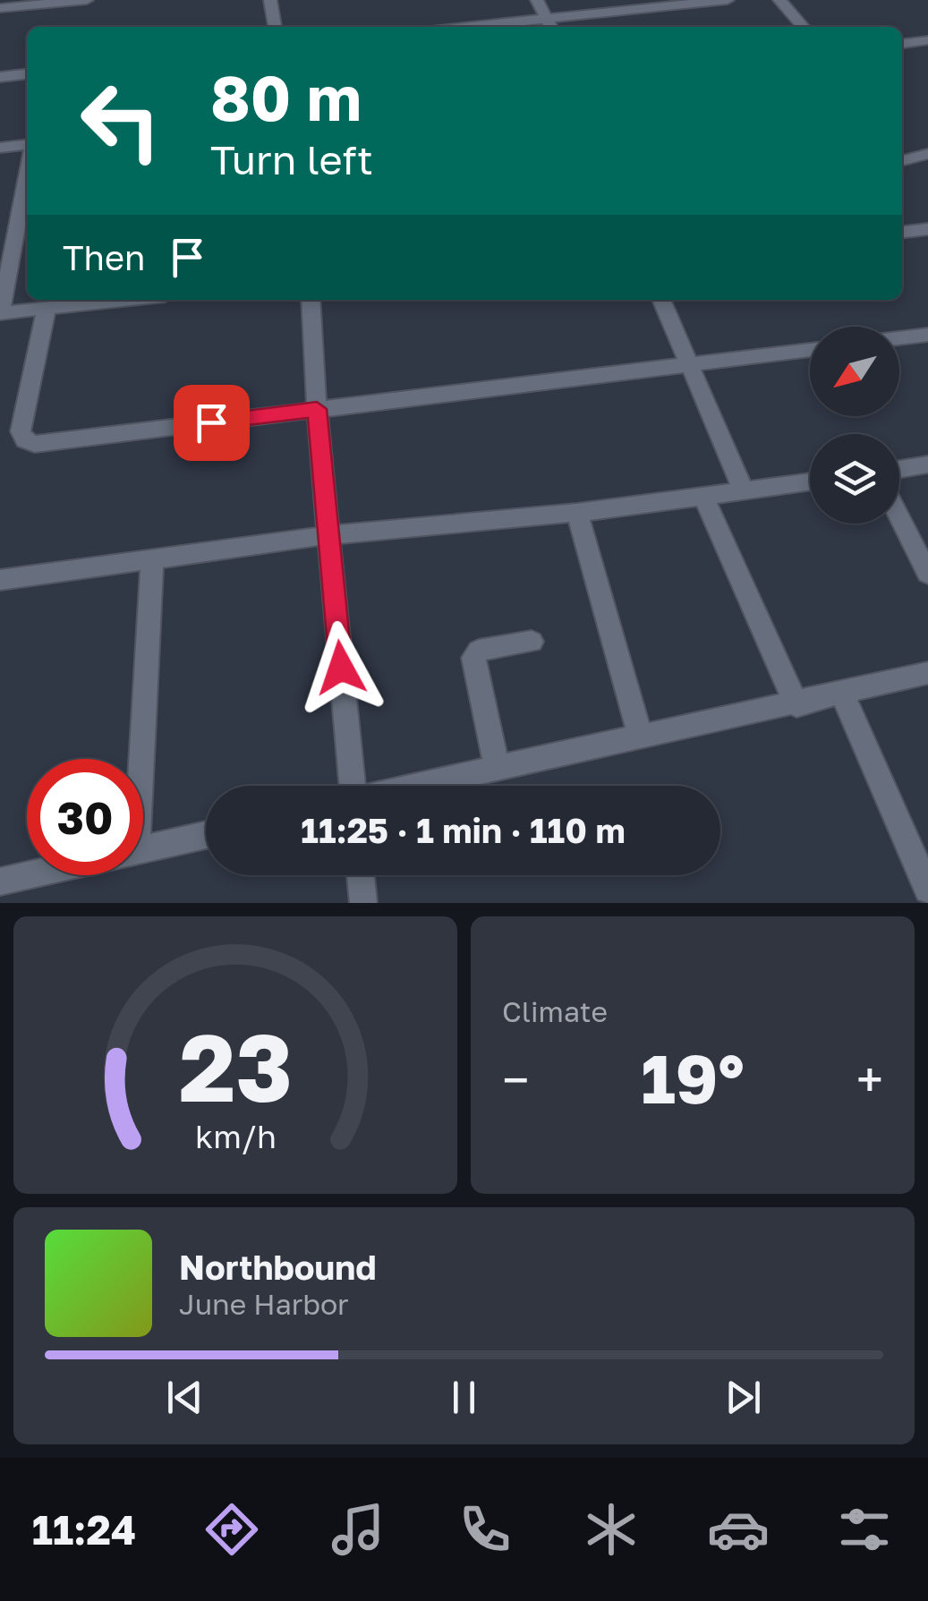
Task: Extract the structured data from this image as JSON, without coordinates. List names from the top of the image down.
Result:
{
  "north": "bottom left",
  "page": {
    "turn": ["80 m", "Turn left"],
    "then": "Then",
    "limit": "30",
    "trip": "11:25 · 1 min · 110 m",
    "tile": "Climate",
    "heat": ["−", "19°", "+"],
    "song": ["Northbound", "June Harbor"],
    "tabs": "11:24",
    "gauge": ["23", "km/h"]
  }
}
